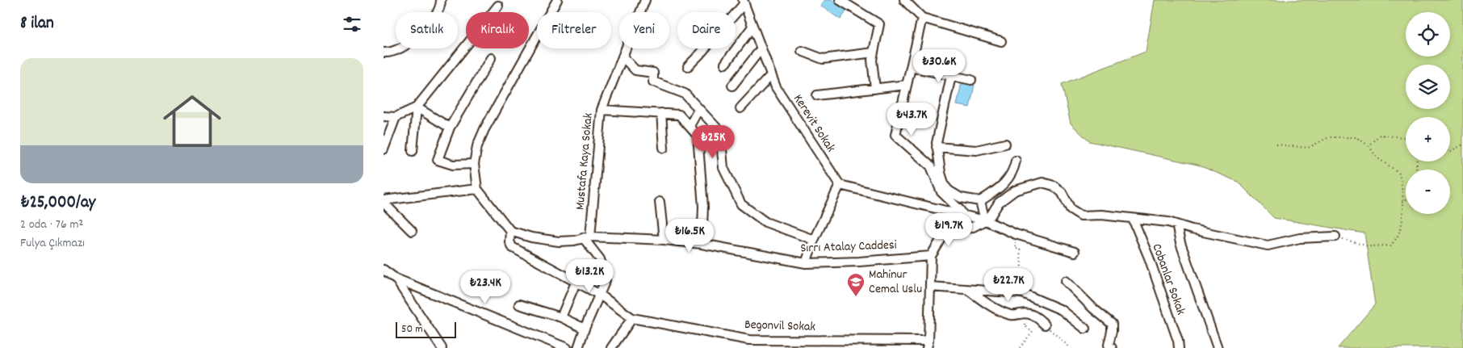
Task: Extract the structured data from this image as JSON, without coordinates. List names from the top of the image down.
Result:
{
  "streets": {
    "street": [
      "Kerevit Sokak",
      "Mustafa Kaya Sokak",
      "Sırrı Atalay Caddesi",
      "Cobanlar Sokak",
      "Begonvil Sokak"
    ]
  },
  "crossings": [
    ["Mustafa Kaya Sokak", "Sırrı Atalay Caddesi"],
    ["Sırrı Atalay Caddesi", "Begonvil Sokak"]
  ],
  "places": {
    "school or university": ["Mahinur Cemal Uslu"]
  },
  "scale_bar": "50 m",
  "page": {
    "heading": "8 ilan",
    "map_buttons": ["+", "−"],
    "chip": [
      "Satılık",
      "Kiralık",
      "Filtreler",
      "Yeni",
      "Daire"
    ],
    "list": [
      {
        "name": "₺25,000/ay",
        "note": "2 oda · 76 m² · Fulya Çıkmazı"
      }
    ],
    "price": [
      "₺30.6K",
      "₺43.7K",
      "₺25K",
      "₺19.7K",
      "₺16.5K",
      "₺13.2K",
      "₺22.7K",
      "₺23.4K"
    ],
    "scale": "50 m"
  }
}
